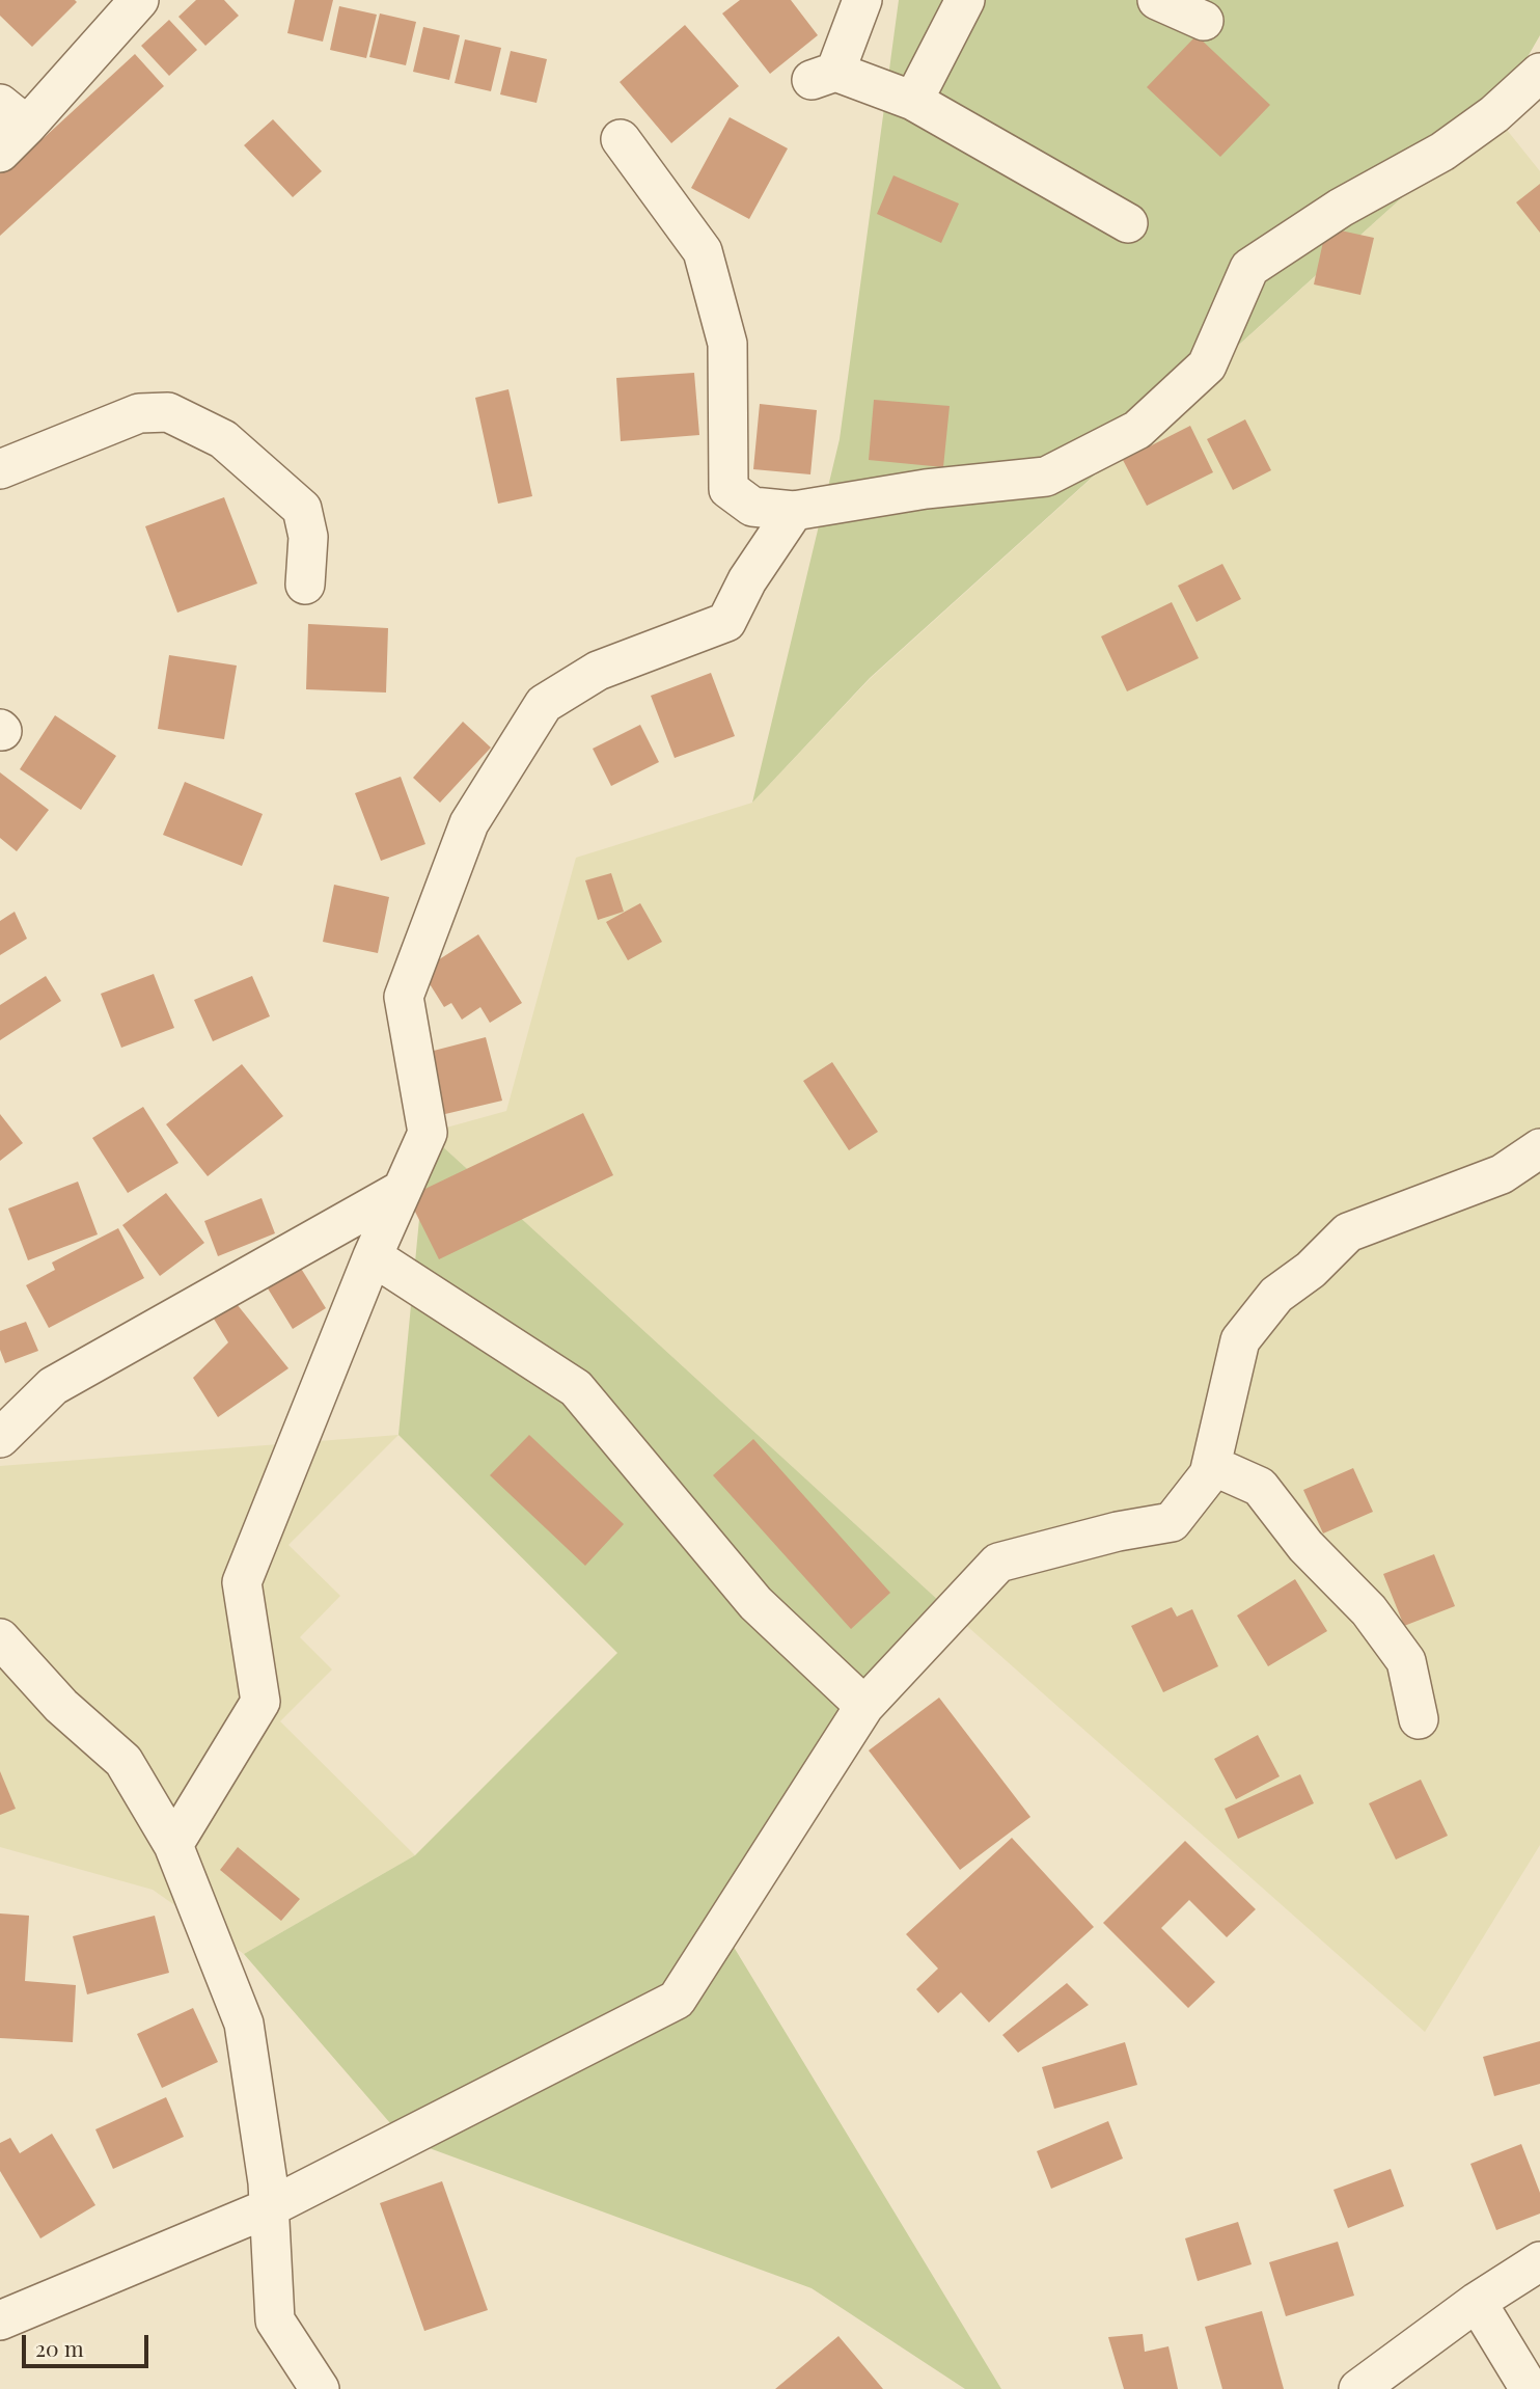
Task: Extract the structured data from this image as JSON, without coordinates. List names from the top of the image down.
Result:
{
  "scale_bar": "20 m"
}
